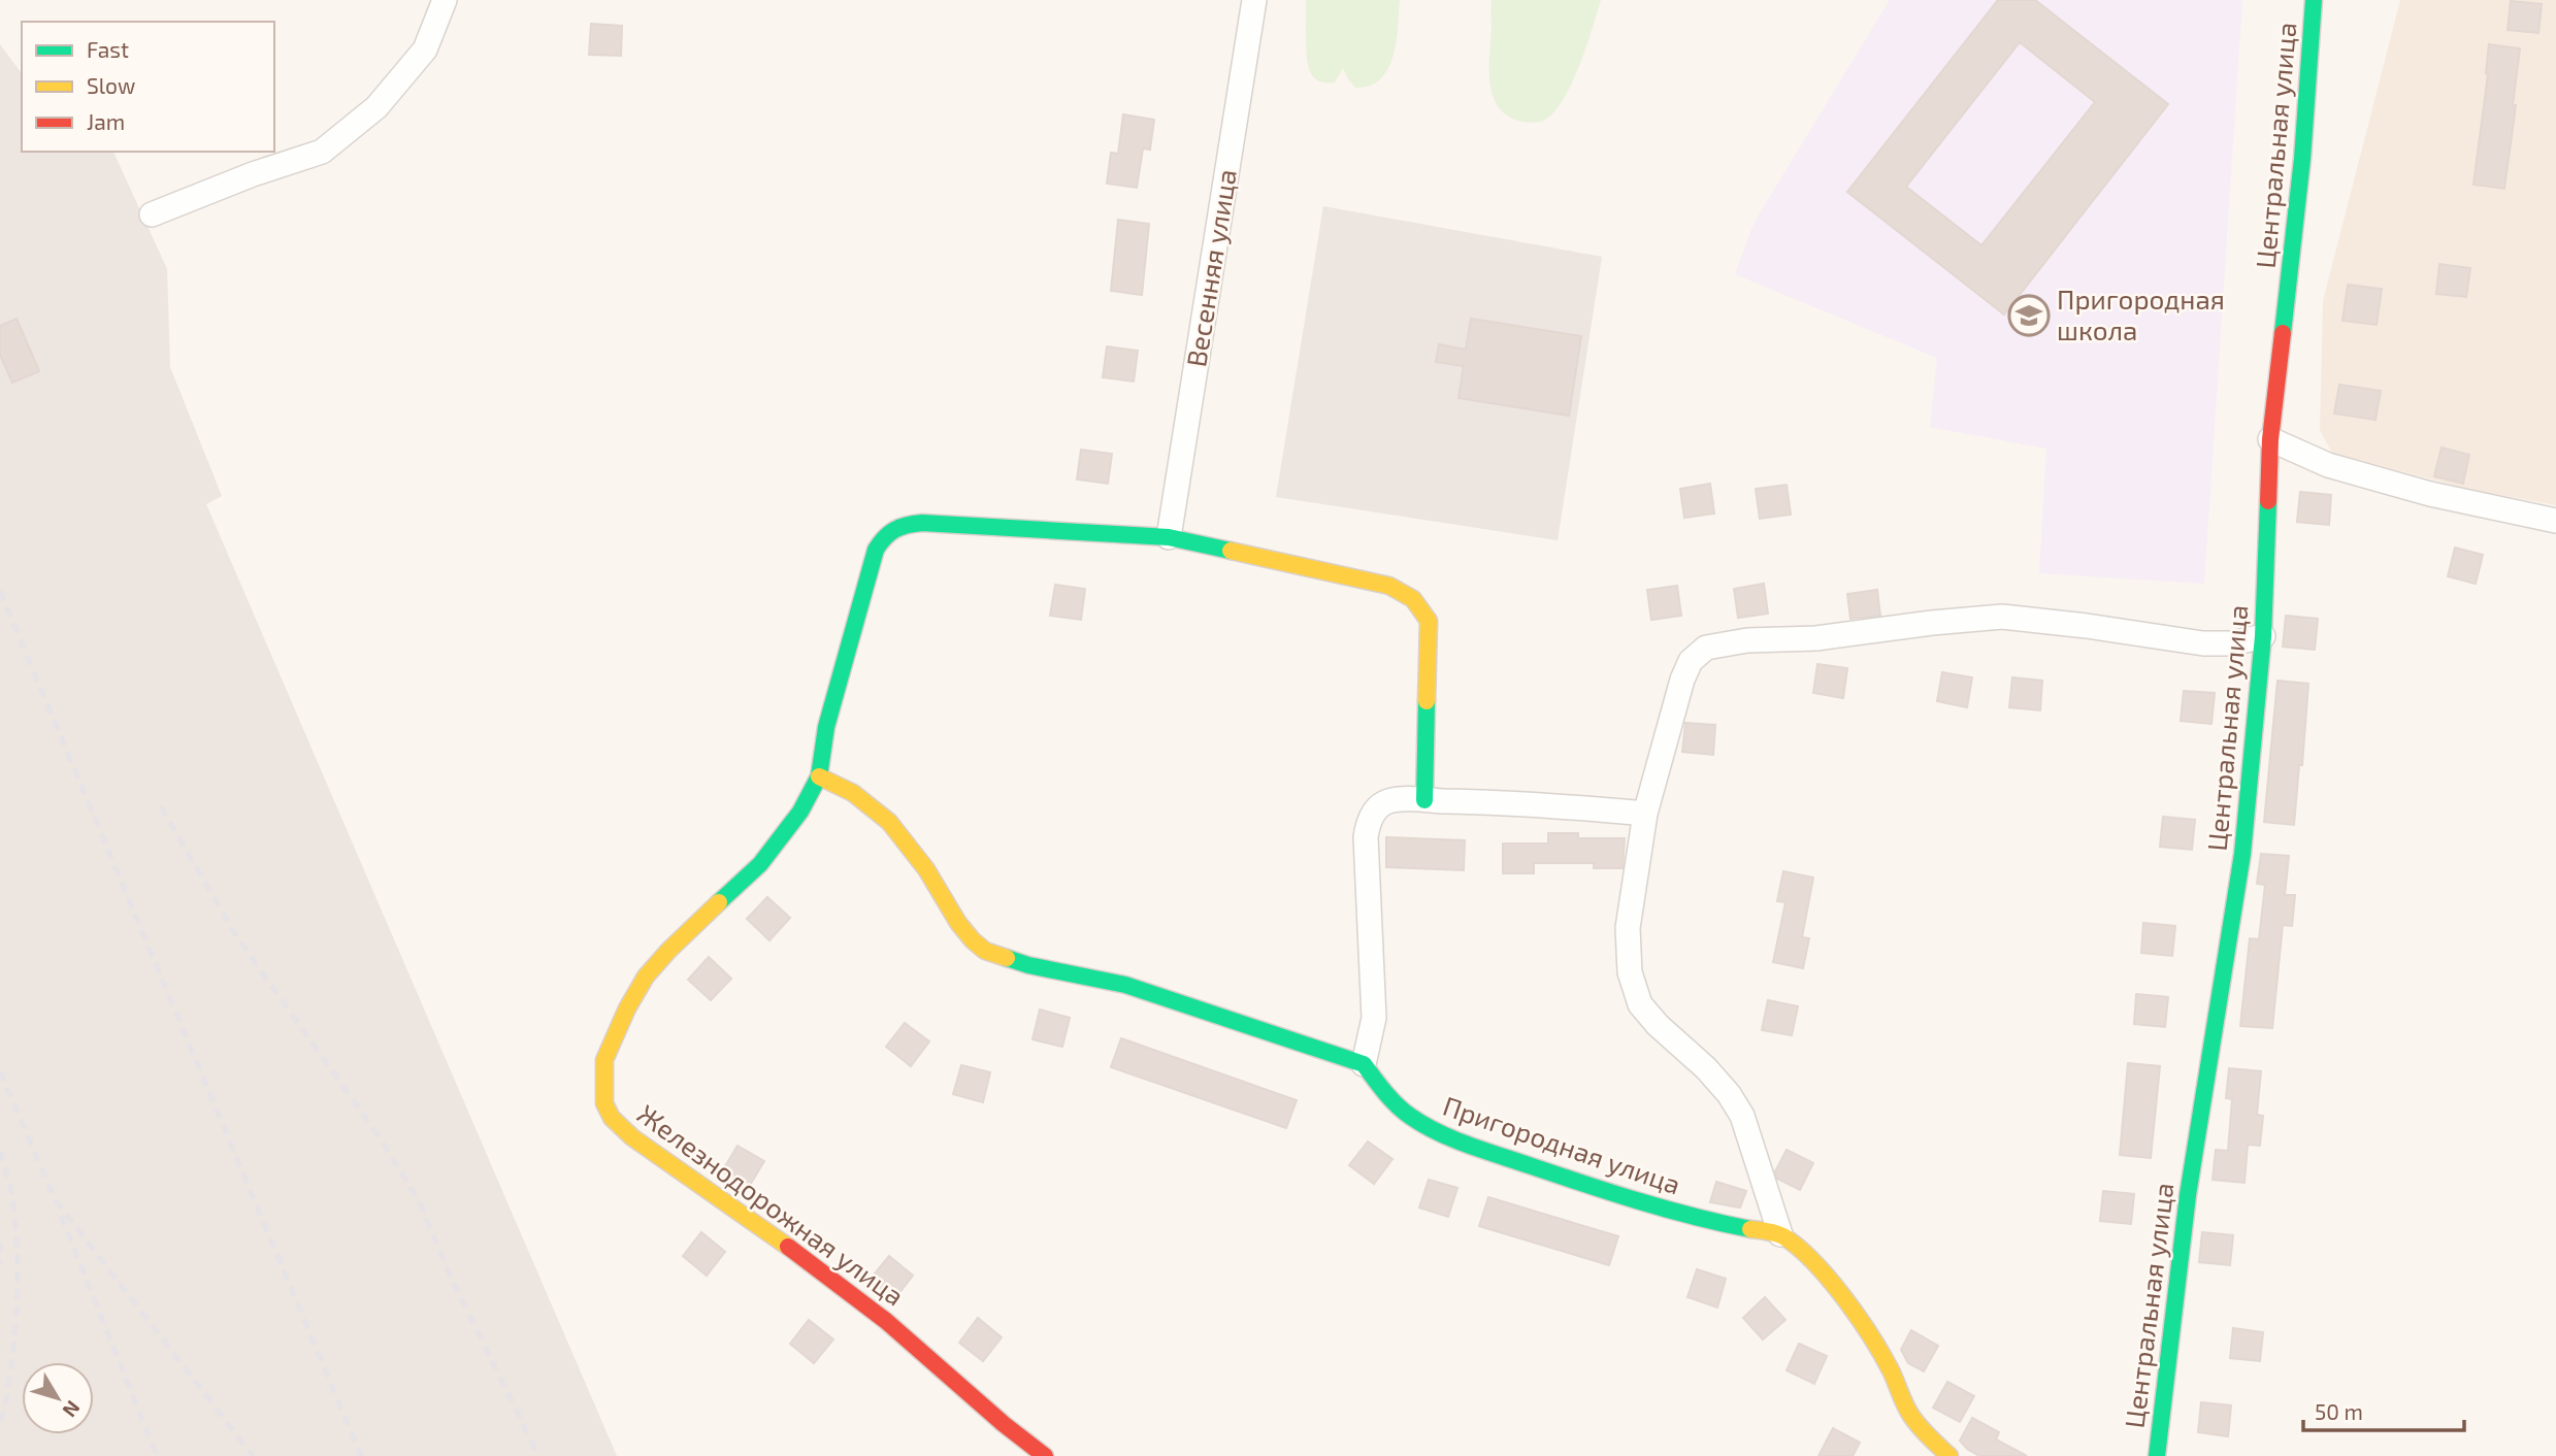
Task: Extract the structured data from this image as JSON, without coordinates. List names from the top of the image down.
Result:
{
  "streets": {
    "street": [
      "Центральная улица",
      "Весенняя улица",
      "Пригородная улица",
      "Железнодорожная улица"
    ]
  },
  "places": {
    "school or university": ["Пригородная школа"]
  },
  "legend": ["Fast", "Slow", "Jam"],
  "scale_bar": "50 m",
  "north": "bottom right"
}
